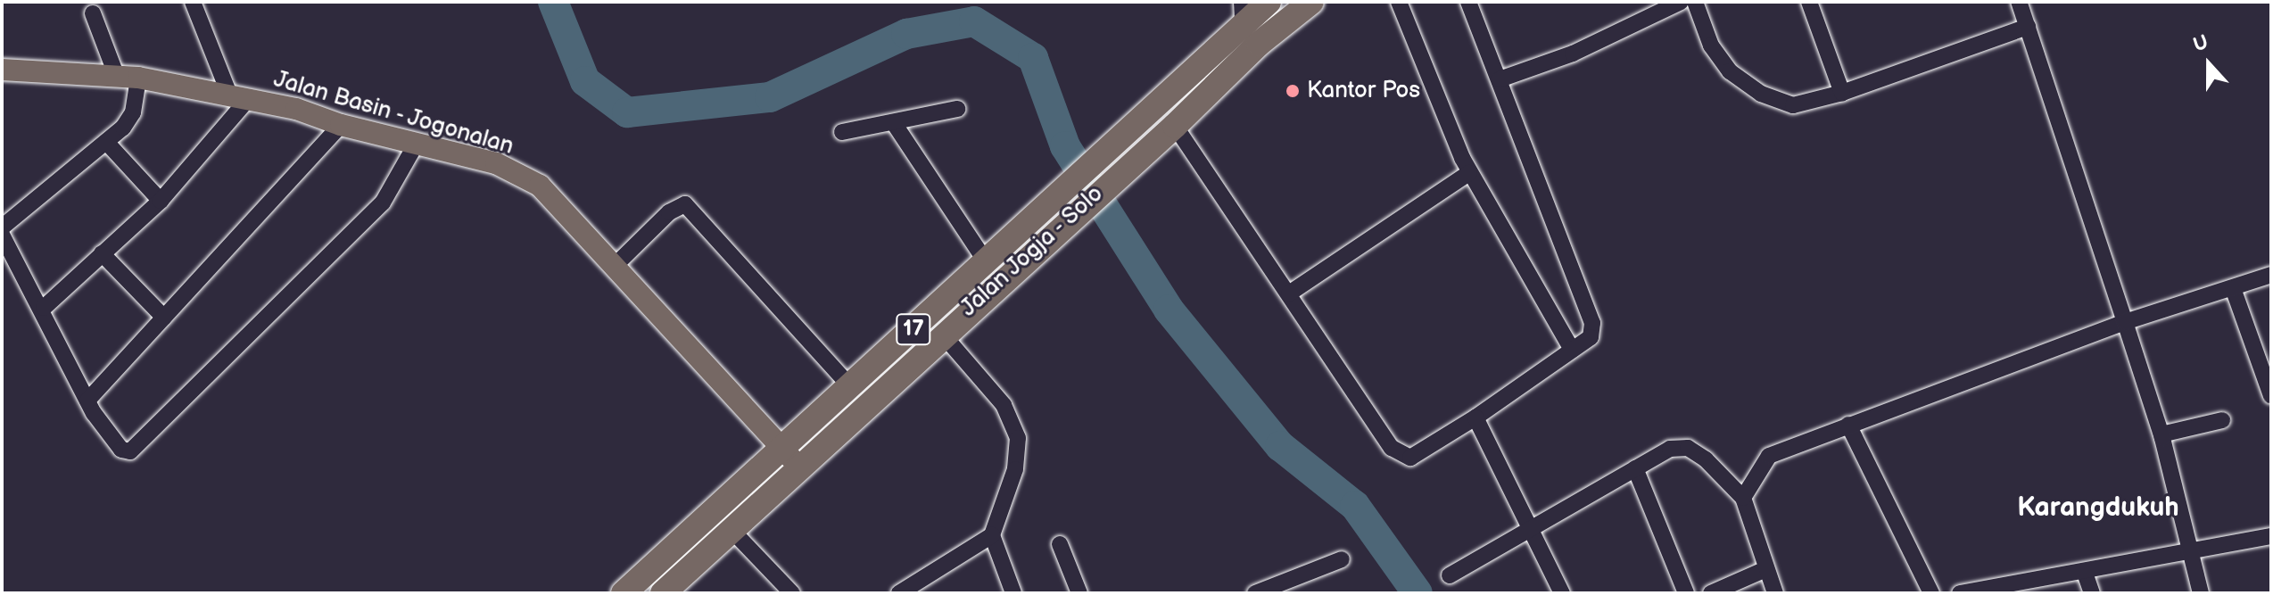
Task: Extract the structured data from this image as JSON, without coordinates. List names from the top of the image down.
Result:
{
  "streets": {
    "highway": ["Jalan Jogja - Solo", "17"],
    "main road": ["Jalan Basin - Jogonalan"]
  },
  "crossings": [
    ["Jalan Basin - Jogonalan", "Jalan Jogja - Solo"]
  ],
  "districts": ["Karangdukuh"],
  "places": ["Kantor Pos"],
  "north": "top"
}
